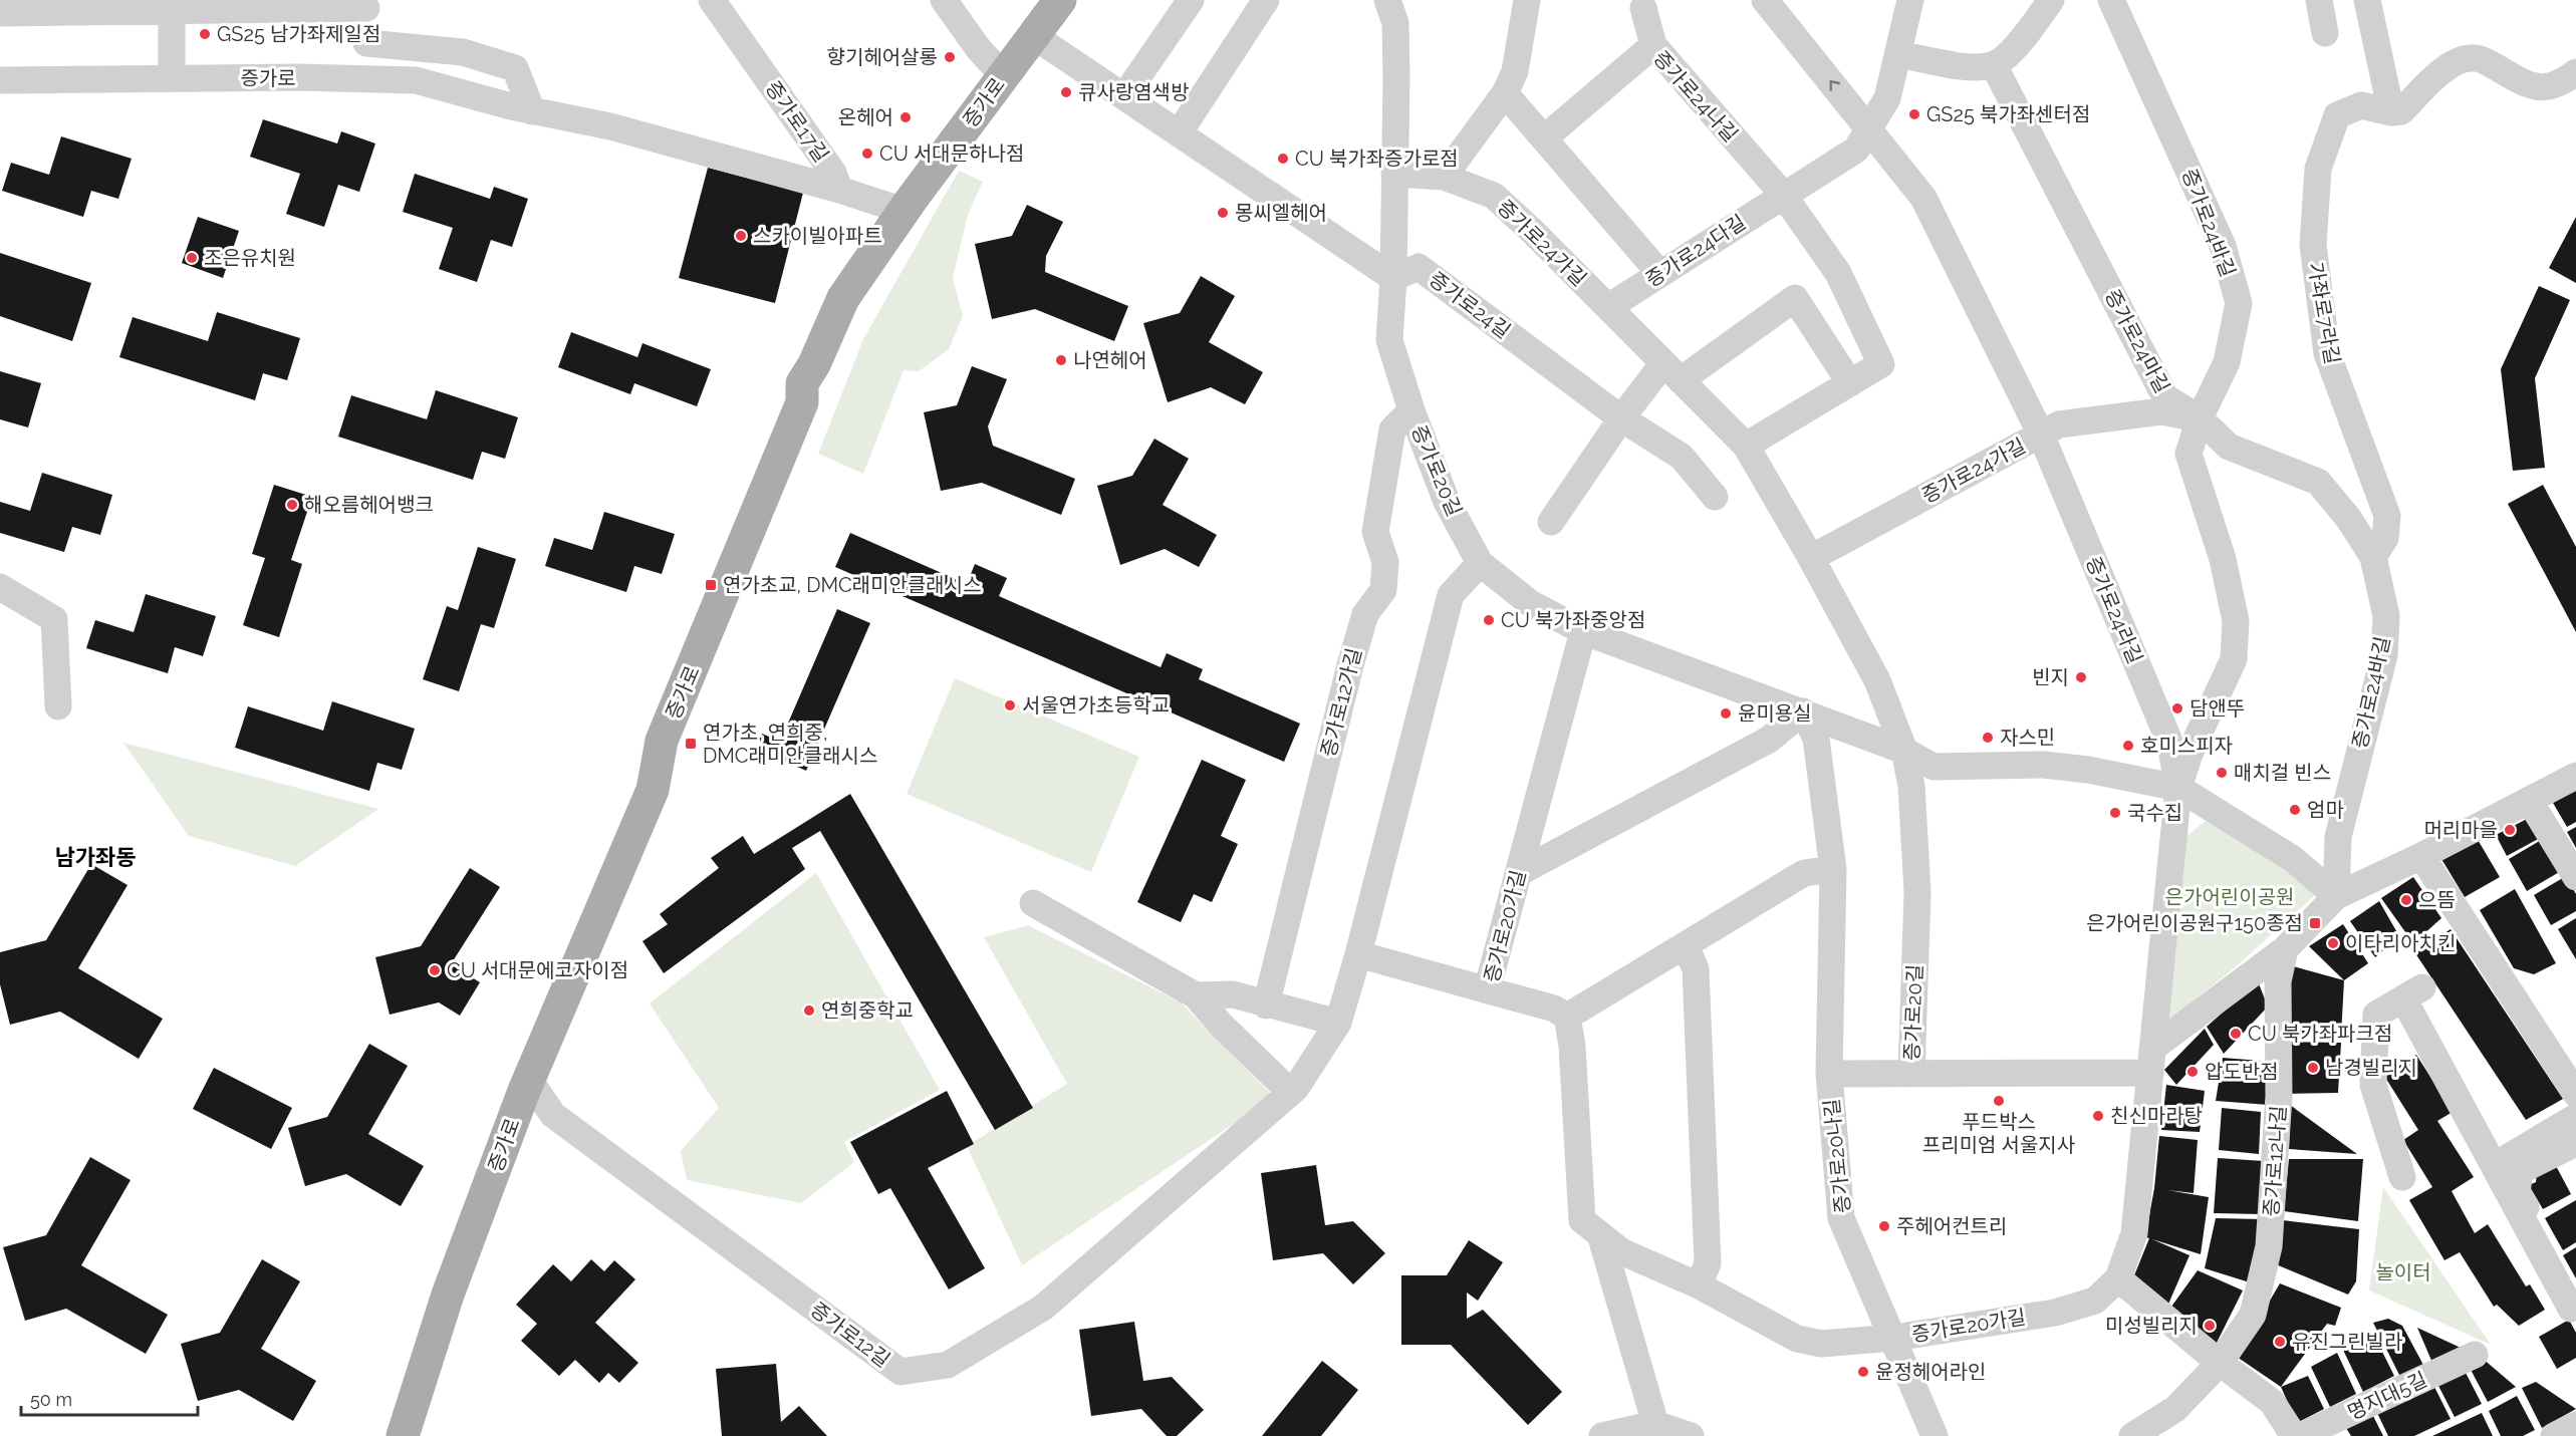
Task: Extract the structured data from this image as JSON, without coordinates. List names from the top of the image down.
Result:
{
  "streets": {
    "main road": ["증가로"],
    "street": [
      "증가로24나길",
      "증가로17길",
      "증가로24바길",
      "증가로24가길",
      "증가로24다길",
      "증가로24길",
      "가좌로7라길",
      "증가로24마길",
      "증가로20길",
      "증가로24라길",
      "증가로12가길",
      "증가로20가길",
      "증가로20나길",
      "증가로12나길",
      "증가로12길",
      "명지대5길"
    ]
  },
  "crossings": [
    ["증가로", "증가로17길"],
    ["증가로", "증가로12길"],
    ["증가로24나길", "증가로24다길"],
    ["증가로24바길", "가좌로7라길"],
    ["증가로24바길", "증가로24마길"],
    ["증가로24가길", "증가로24다길"],
    ["증가로24가길", "증가로20길"],
    ["증가로24가길", "증가로24라길"],
    ["증가로24다길", "증가로24라길"],
    ["증가로24길", "증가로20길"],
    ["증가로20길", "증가로24라길"],
    ["증가로20길", "증가로12가길"],
    ["증가로20길", "증가로20가길"],
    ["증가로20길", "증가로20나길"],
    ["증가로24라길", "증가로20가길"],
    ["증가로20가길", "증가로20나길"]
  ],
  "districts": ["남가좌동"],
  "parks": ["은가어린이공원", "놀이터"],
  "places": {
    "other": [
      "GS25 남가좌제일점",
      "향기헤어살롱",
      "큐사랑염색방",
      "GS25 북가좌센터점",
      "온헤어",
      "CU 서대문하나점",
      "CU 북가좌증가로점",
      "몽씨엘헤어",
      "스카이빌아파트",
      "조은유치원",
      "나연헤어",
      "해오름헤어뱅크",
      "CU 북가좌중앙점",
      "빈지",
      "서울연가초등학교",
      "담앤뚜",
      "윤미용실",
      "자스민",
      "호미스피자",
      "매치걸 빈스",
      "엄마",
      "국수집",
      "머리마을",
      "으뜸",
      "이타리아치킨",
      "CU 서대문에코자이점",
      "연희중학교",
      "CU 북가좌파크점",
      "남경빌리지",
      "압도반점",
      "푸드박스 프리미엄 서울지사",
      "친신마라탕",
      "주헤어컨트리",
      "미성빌리지",
      "유진그린빌라",
      "윤정헤어라인"
    ],
    "transit": ["연가초교, DMC래미안클래시스", "연가초, 연희중, DMC래미안클래시스", "은가어린이공원구150종점"]
  },
  "scale_bar": "50 m"
}
